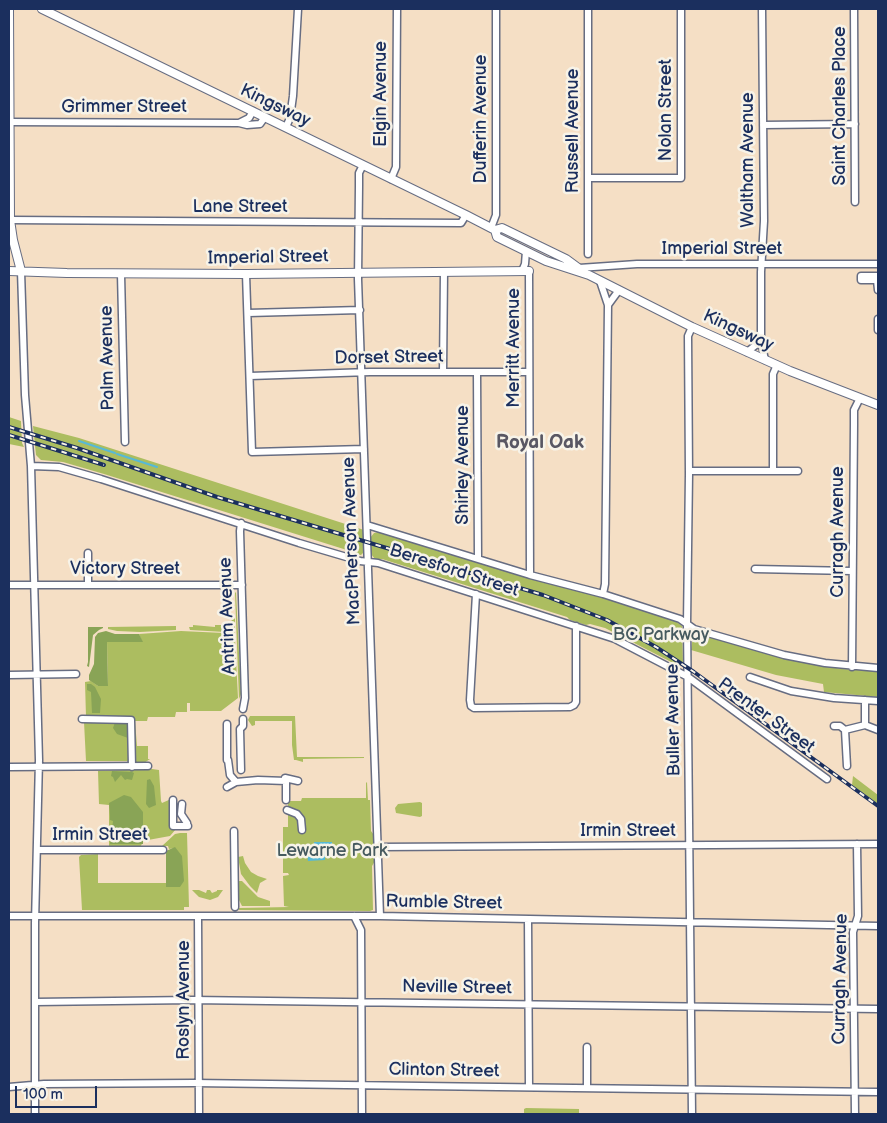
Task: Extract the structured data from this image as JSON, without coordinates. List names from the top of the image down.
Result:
{
  "streets": {
    "main road": ["Kingsway", "Imperial Street"],
    "street": [
      "Elgin Avenue",
      "Saint Charles Place",
      "Grimmer Street",
      "Nolan Street",
      "Dufferin Avenue",
      "Russell Avenue",
      "Waltham Avenue",
      "Lane Street",
      "Merritt Avenue",
      "Palm Avenue",
      "Dorset Street",
      "Shirley Avenue",
      "Curragh Avenue",
      "MacPherson Avenue",
      "Victory Street",
      "Beresford Street",
      "Antrim Avenue",
      "Prenter Street",
      "Buller Avenue",
      "Irmin Street",
      "Rumble Street",
      "Neville Street",
      "Roslyn Avenue",
      "Clinton Street"
    ]
  },
  "crossings": [
    ["Elgin Avenue", "Kingsway"],
    ["Kingsway", "Grimmer Street"],
    ["Kingsway", "Dufferin Avenue"],
    ["Kingsway", "Waltham Avenue"],
    ["Kingsway", "Lane Street"],
    ["Kingsway", "Imperial Street"],
    ["Kingsway", "Merritt Avenue"],
    ["Kingsway", "Curragh Avenue"],
    ["Kingsway", "MacPherson Avenue"],
    ["Kingsway", "Buller Avenue"],
    ["Nolan Street", "Russell Avenue"],
    ["Waltham Avenue", "Imperial Street"],
    ["Lane Street", "MacPherson Avenue"],
    ["Imperial Street", "Merritt Avenue"],
    ["Imperial Street", "Palm Avenue"],
    ["Imperial Street", "MacPherson Avenue"],
    ["Merritt Avenue", "Dorset Street"],
    ["Merritt Avenue", "Beresford Street"],
    ["Dorset Street", "Shirley Avenue"],
    ["Dorset Street", "MacPherson Avenue"],
    ["Shirley Avenue", "Beresford Street"],
    ["Curragh Avenue", "Beresford Street"],
    ["Curragh Avenue", "Irmin Street"],
    ["Curragh Avenue", "Rumble Street"],
    ["Curragh Avenue", "Neville Street"],
    ["Curragh Avenue", "Clinton Street"],
    ["MacPherson Avenue", "Beresford Street"],
    ["MacPherson Avenue", "Irmin Street"],
    ["MacPherson Avenue", "Rumble Street"],
    ["Victory Street", "Antrim Avenue"],
    ["Beresford Street", "Antrim Avenue"],
    ["Beresford Street", "Prenter Street"],
    ["Beresford Street", "Buller Avenue"],
    ["Prenter Street", "Buller Avenue"],
    ["Buller Avenue", "Irmin Street"],
    ["Buller Avenue", "Rumble Street"],
    ["Buller Avenue", "Neville Street"],
    ["Buller Avenue", "Clinton Street"],
    ["Rumble Street", "Roslyn Avenue"],
    ["Neville Street", "Roslyn Avenue"],
    ["Roslyn Avenue", "Clinton Street"]
  ],
  "districts": ["Royal Oak"],
  "parks": ["BC Parkway", "Lewarne Park"],
  "scale_bar": "100 m"
}
